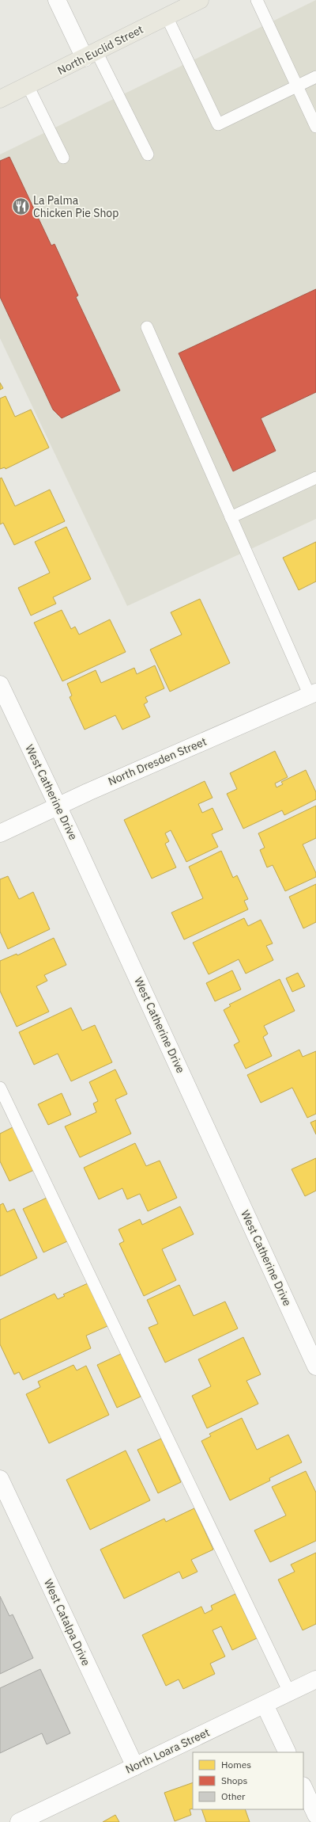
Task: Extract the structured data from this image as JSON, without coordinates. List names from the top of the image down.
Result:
{
  "streets": {
    "main road": ["North Euclid Street"],
    "street": [
      "North Dresden Street",
      "West Catherine Drive",
      "West Catalpa Drive",
      "North Loara Street"
    ]
  },
  "crossings": [
    ["North Dresden Street", "West Catherine Drive"],
    ["West Catalpa Drive", "North Loara Street"]
  ],
  "places": {
    "restaurant": ["La Palma Chicken Pie Shop"]
  },
  "legend": ["Homes", "Shops", "Other"]
}
